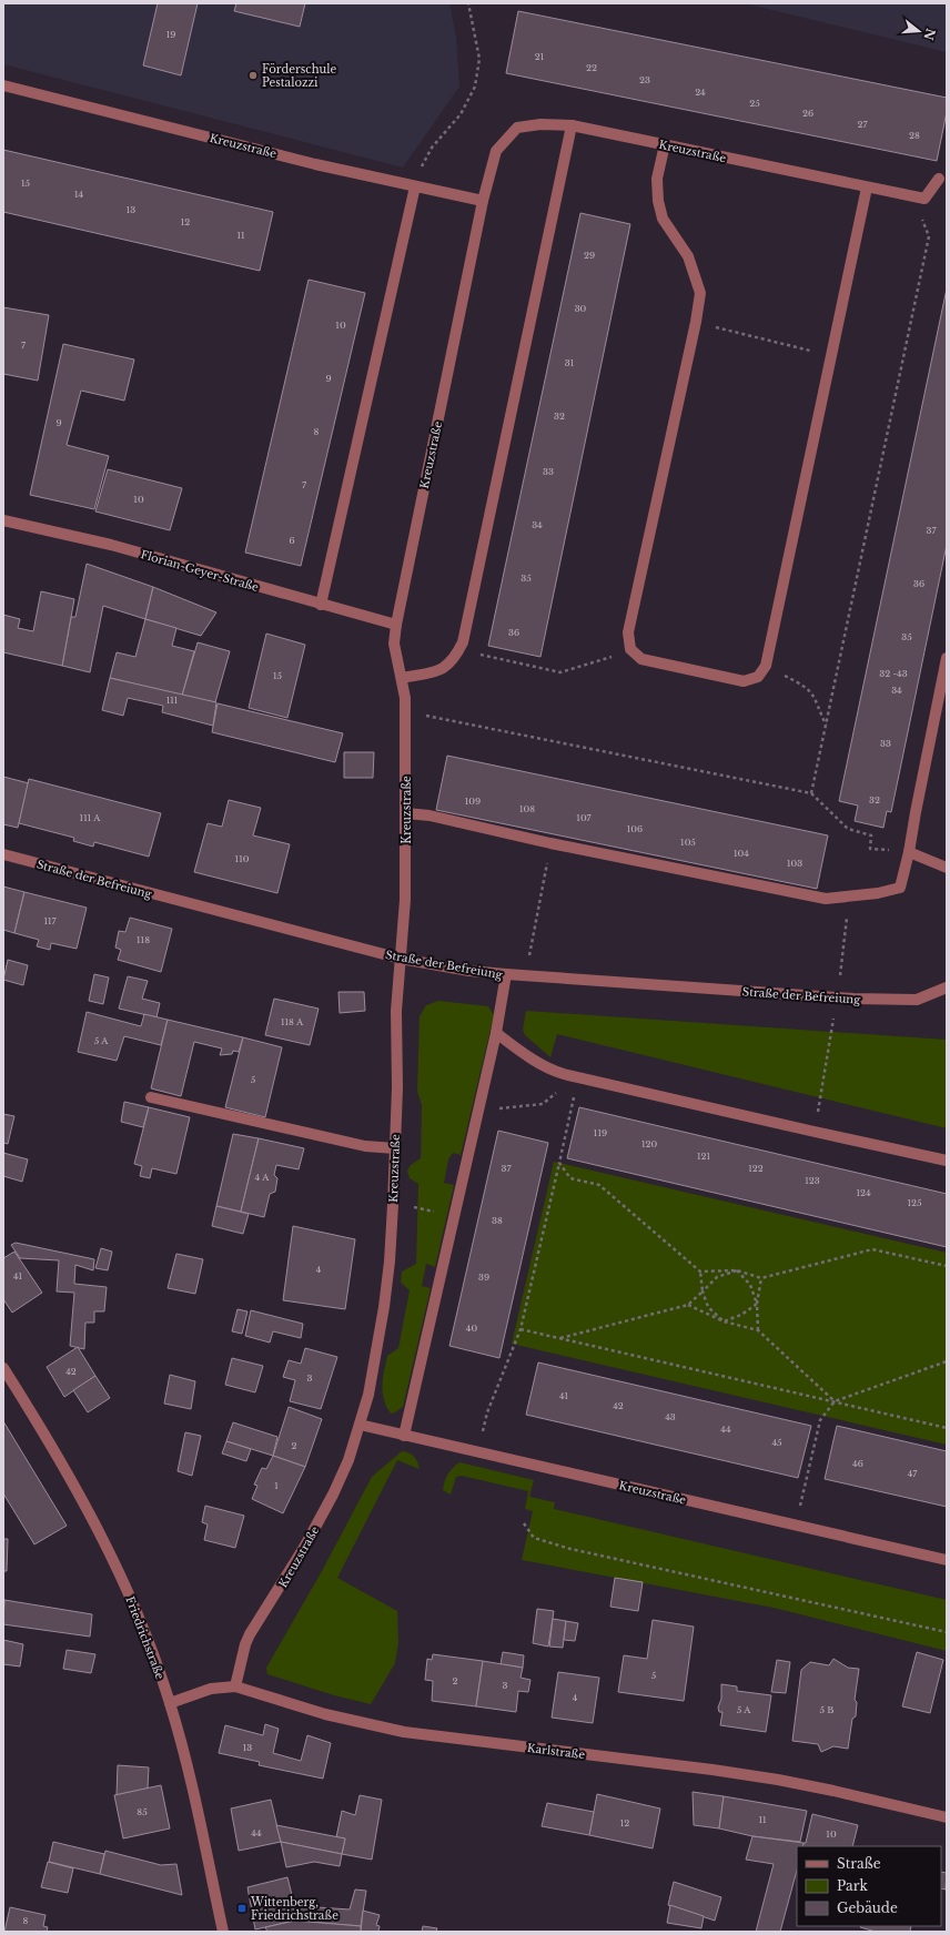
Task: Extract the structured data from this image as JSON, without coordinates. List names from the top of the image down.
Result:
{
  "streets": {
    "street": [
      "Kreuzstraße",
      "Florian-Geyer-Straße",
      "Straße der Befreiung",
      "Friedrichstraße",
      "Karlstraße"
    ]
  },
  "crossings": [
    ["Kreuzstraße", "Florian-Geyer-Straße"],
    ["Kreuzstraße", "Straße der Befreiung"],
    ["Kreuzstraße", "Karlstraße"],
    ["Friedrichstraße", "Karlstraße"]
  ],
  "places": {
    "other": ["Förderschule Pestalozzi"],
    "transit": ["Wittenberg, Friedrichstraße"]
  },
  "house_numbers": [
    "19",
    "21",
    "22",
    "23",
    "24",
    "25",
    "26",
    "27",
    "28",
    "15",
    "14",
    "13",
    "12",
    "11",
    "29",
    "30",
    "10",
    "7",
    "31",
    "9",
    "32",
    "9",
    "8",
    "33",
    "7",
    "10",
    "34",
    "37",
    "6",
    "35",
    "36",
    "36",
    "35",
    "32 -43",
    "15",
    "34",
    "111",
    "33",
    "32",
    "109",
    "108",
    "111 A",
    "107",
    "106",
    "105",
    "104",
    "110",
    "103",
    "117",
    "118",
    "118 A",
    "5 A",
    "5",
    "119",
    "120",
    "121",
    "37",
    "122",
    "4 A",
    "123",
    "124",
    "125",
    "38",
    "4",
    "41",
    "39",
    "40",
    "42",
    "3",
    "41",
    "42",
    "43",
    "44",
    "45",
    "2",
    "46",
    "47",
    "1",
    "5",
    "2",
    "3",
    "4",
    "5 A",
    "5 B",
    "13",
    "85",
    "11",
    "12",
    "44",
    "10",
    "8"
  ],
  "legend": ["Straße", "Park", "Gebäude"],
  "north": "right"
}
